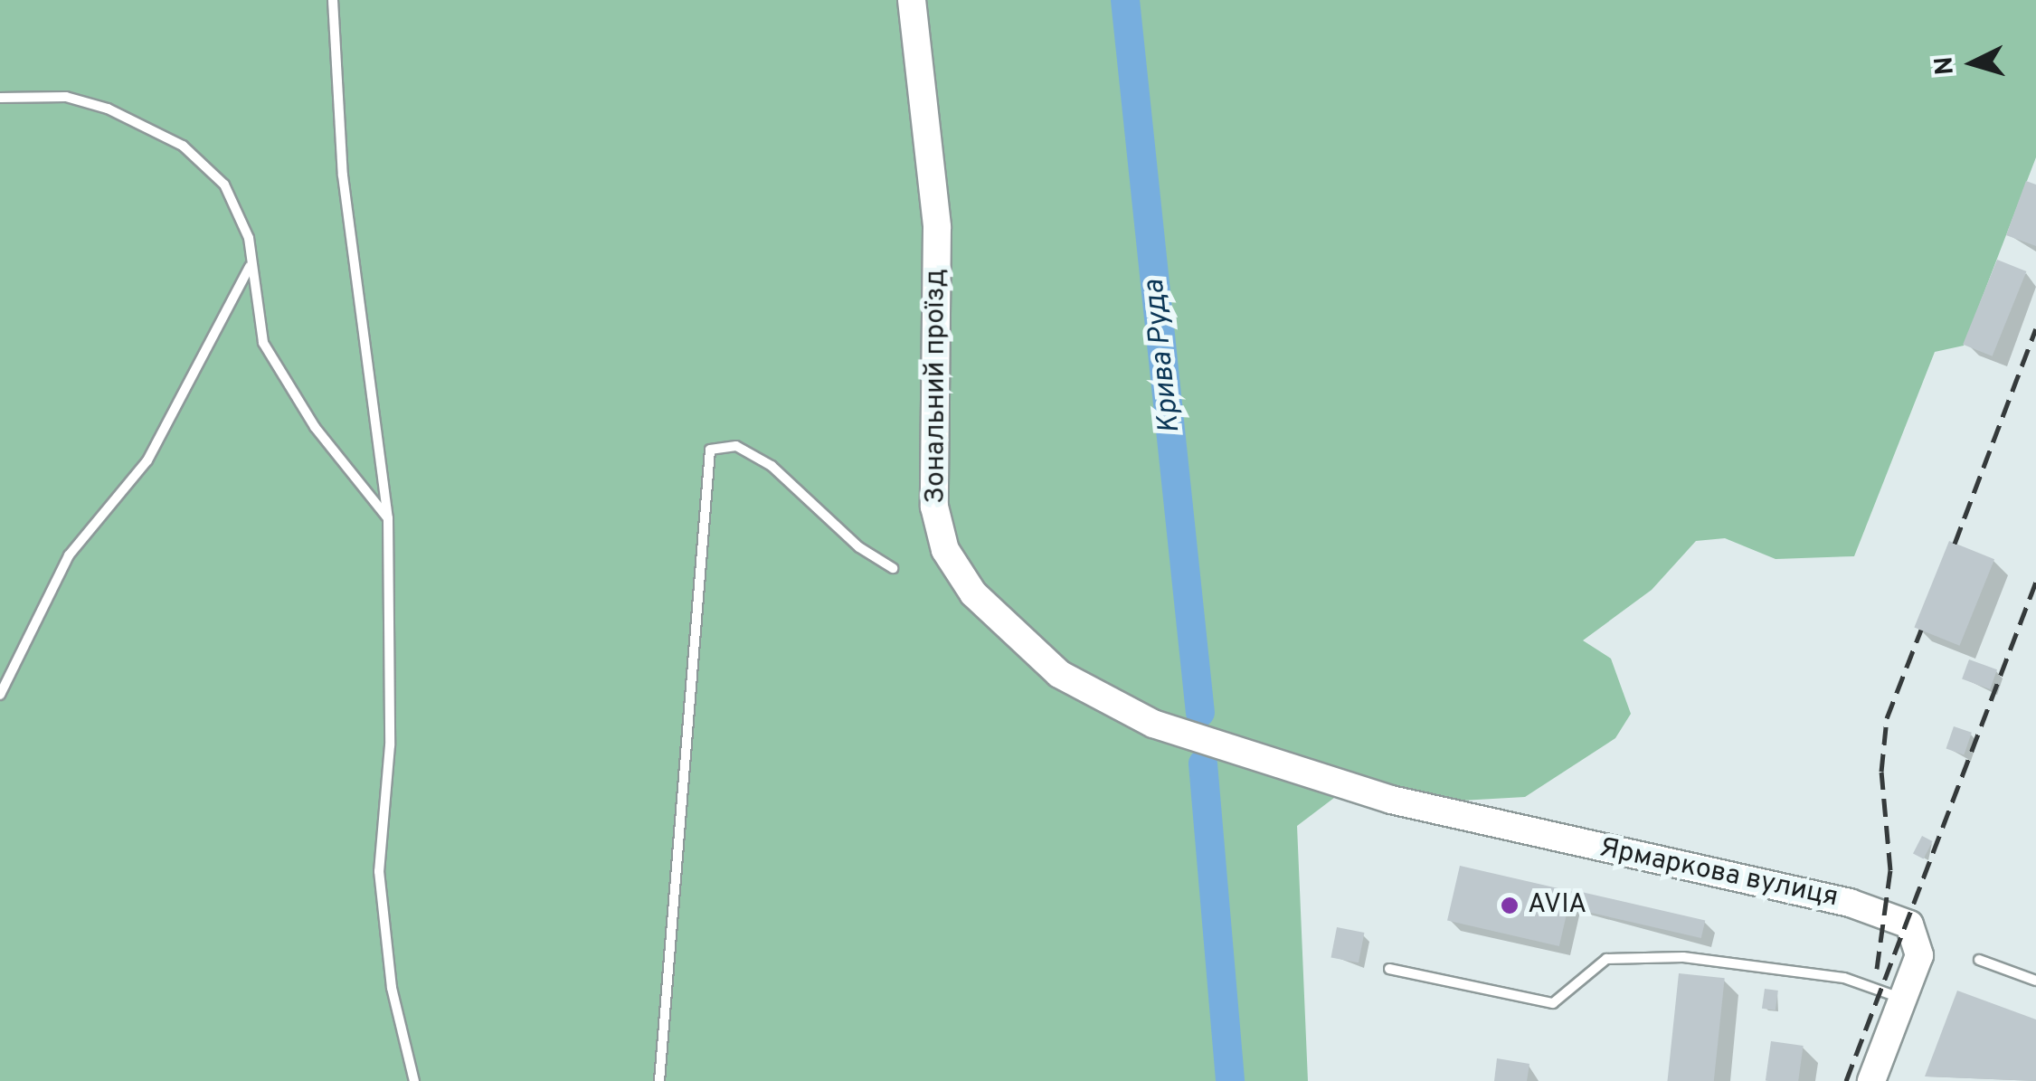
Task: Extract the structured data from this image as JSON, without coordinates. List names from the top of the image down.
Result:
{
  "streets": {
    "street": ["Зональний проїзд", "Ярмаркова вулиця"]
  },
  "crossings": [
    ["Зональний проїзд", "Ярмаркова вулиця"]
  ],
  "water": ["Крива Руда"],
  "places": ["AVIA"],
  "north": "left"
}
